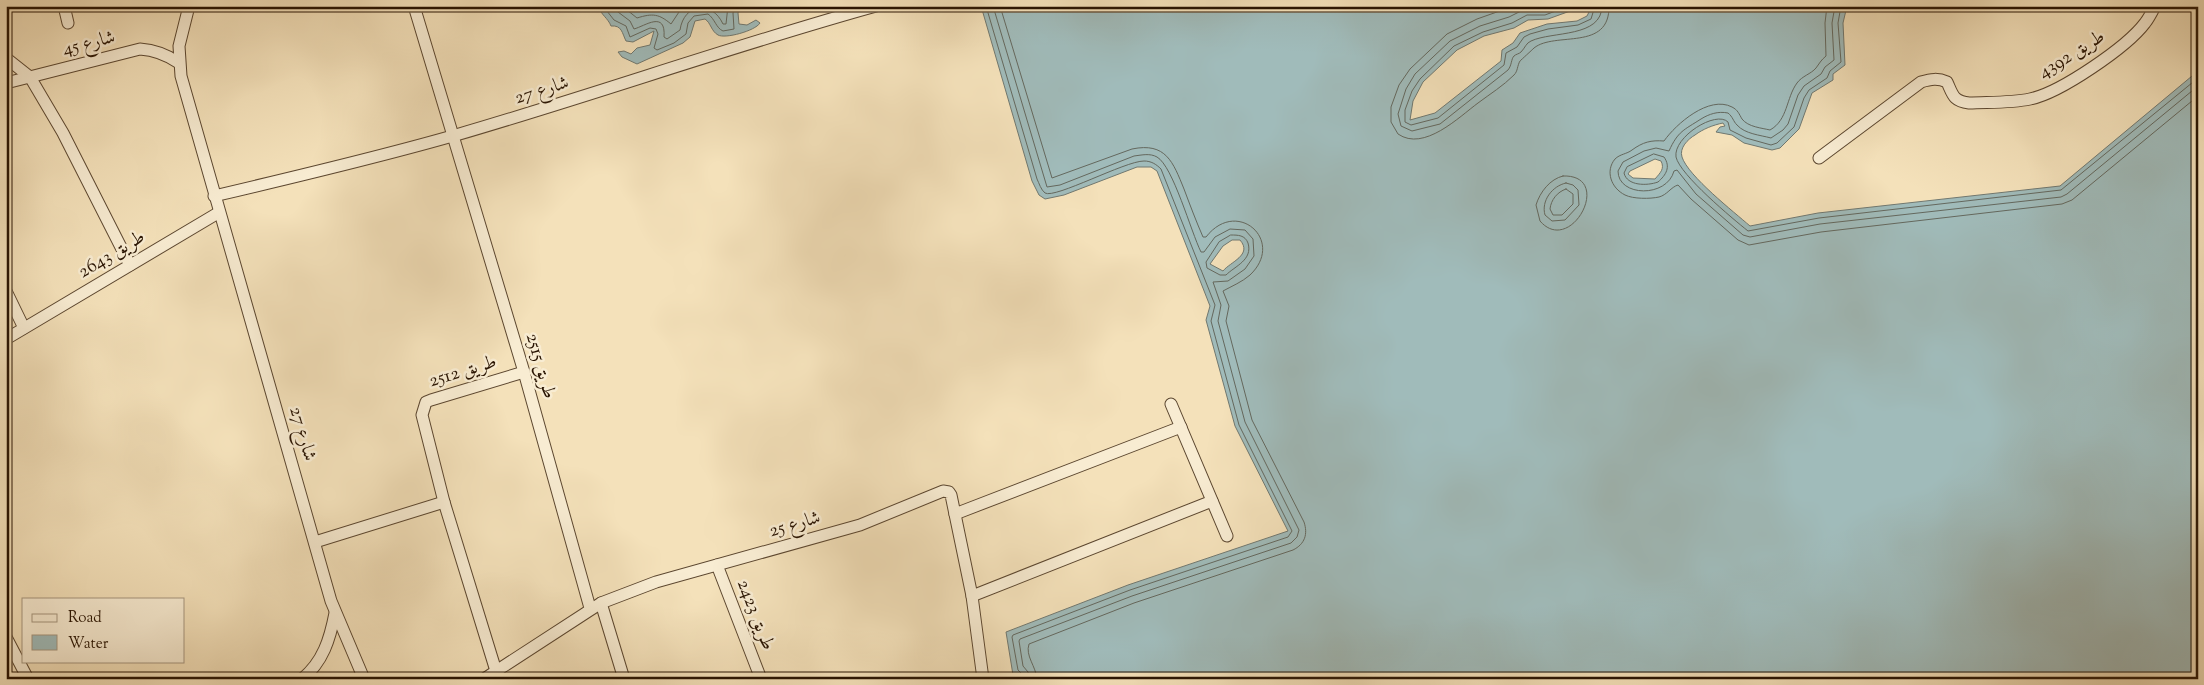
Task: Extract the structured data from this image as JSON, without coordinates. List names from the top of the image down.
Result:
{
  "streets": {
    "street": [
      "شارع 45",
      "طريق 4392",
      "شارع 27",
      "طريق 2643",
      "طريق 2515",
      "طريق 2512",
      "شارع 25",
      "طريق 2423"
    ]
  },
  "crossings": [
    ["شارع 45", "شارع 27"],
    ["شارع 27", "طريق 2643"],
    ["شارع 27", "طريق 2515"],
    ["طريق 2515", "طريق 2512"],
    ["طريق 2515", "شارع 25"],
    ["طريق 2512", "شارع 25"],
    ["شارع 25", "طريق 2423"]
  ],
  "legend": ["Road", "Water"]
}
